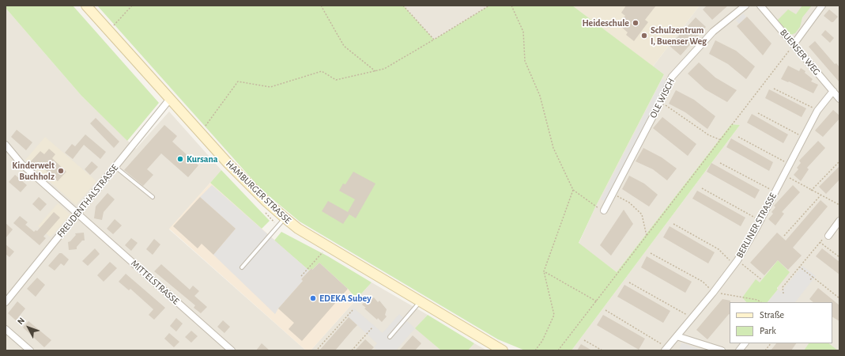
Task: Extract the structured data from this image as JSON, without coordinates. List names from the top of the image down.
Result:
{
  "streets": {
    "main road": ["HAMBURGER STRASSE"],
    "street": [
      "BUENSER WEG",
      "OLE WISCH",
      "FREUDENTHALSTRASSE",
      "BERLINER STRASSE",
      "MITTELSTRASSE"
    ]
  },
  "crossings": [
    ["BUENSER WEG", "BERLINER STRASSE"],
    ["HAMBURGER STRASSE", "FREUDENTHALSTRASSE"],
    ["FREUDENTHALSTRASSE", "MITTELSTRASSE"]
  ],
  "places": [
    "Heideschule",
    "Schulzentrum I, Buenser Weg",
    "Kursana",
    "Kinderwelt Buchholz",
    "EDEKA Subey"
  ],
  "legend": ["Straße", "Park"],
  "north": "top left"
}
